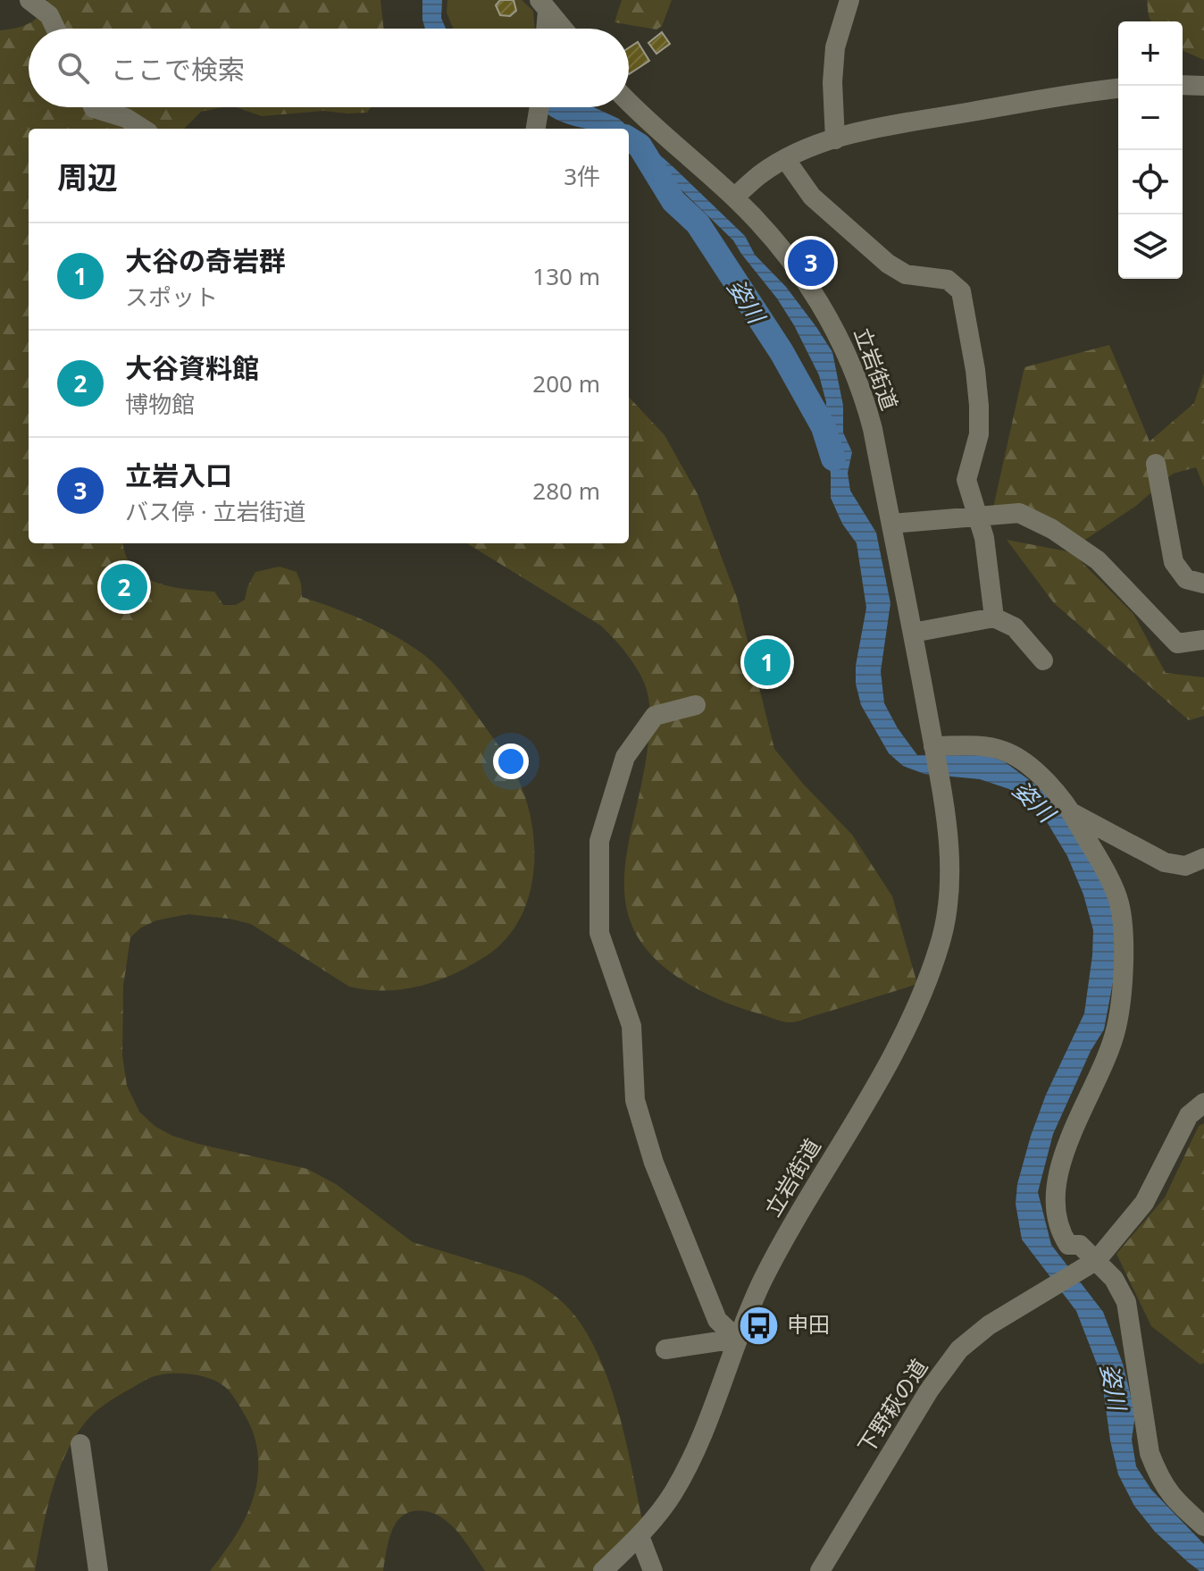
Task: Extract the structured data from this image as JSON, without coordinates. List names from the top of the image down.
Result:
{
  "streets": {
    "street": ["立岩街道", "下野萩の道"]
  },
  "water": ["姿川"],
  "places": {
    "bus stop": ["申田"]
  },
  "page": {
    "map_buttons": ["+", "−"],
    "search": "ここで検索",
    "heading": ["周辺", "3件"],
    "list": [
      {
        "mark": "1",
        "name": "大谷の奇岩群",
        "note": "スポット",
        "value": "130 m"
      },
      {
        "mark": "2",
        "name": "大谷資料館",
        "note": "博物館",
        "value": "200 m"
      },
      {
        "mark": "3",
        "name": "立岩入口",
        "note": "バス停 · 立岩街道",
        "value": "280 m"
      }
    ],
    "pins": ["3", "2", "1"]
  }
}
